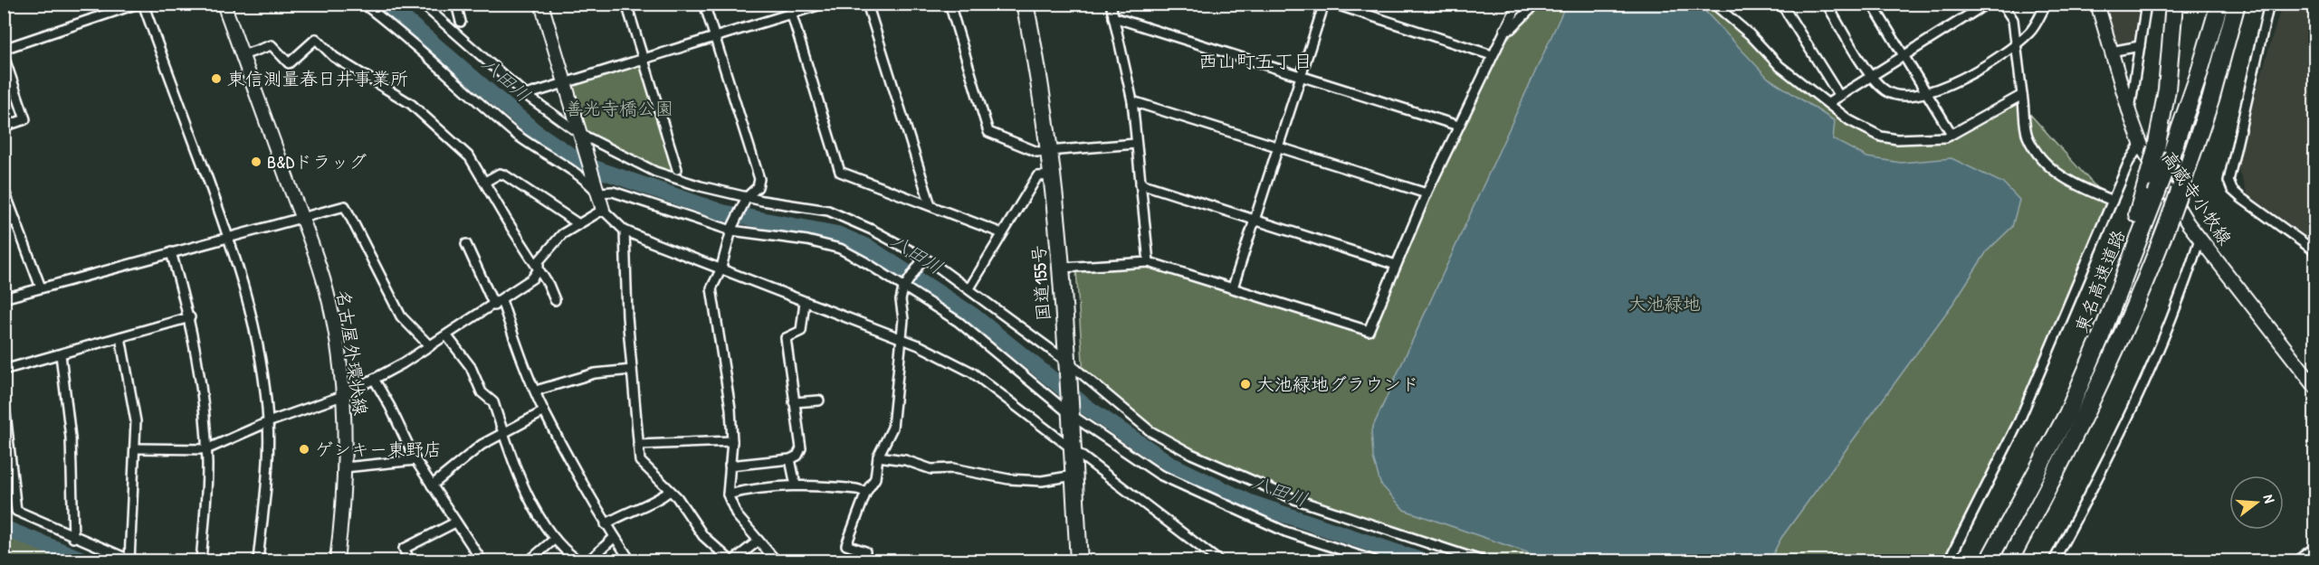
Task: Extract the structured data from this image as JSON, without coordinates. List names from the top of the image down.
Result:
{
  "streets": {
    "highway": ["東名高速道路", "国道155号"],
    "main road": ["高蔵寺小牧線", "名古屋外環状線"]
  },
  "districts": ["西山町五丁目"],
  "water": ["八田川"],
  "parks": ["善光寺橋公園", "大池緑地"],
  "places": [
    "東信測量春日井事業所",
    "B&Dドラッグ",
    "大池緑地グラウンド",
    "ゲンキー東野店"
  ],
  "north": "right"
}
